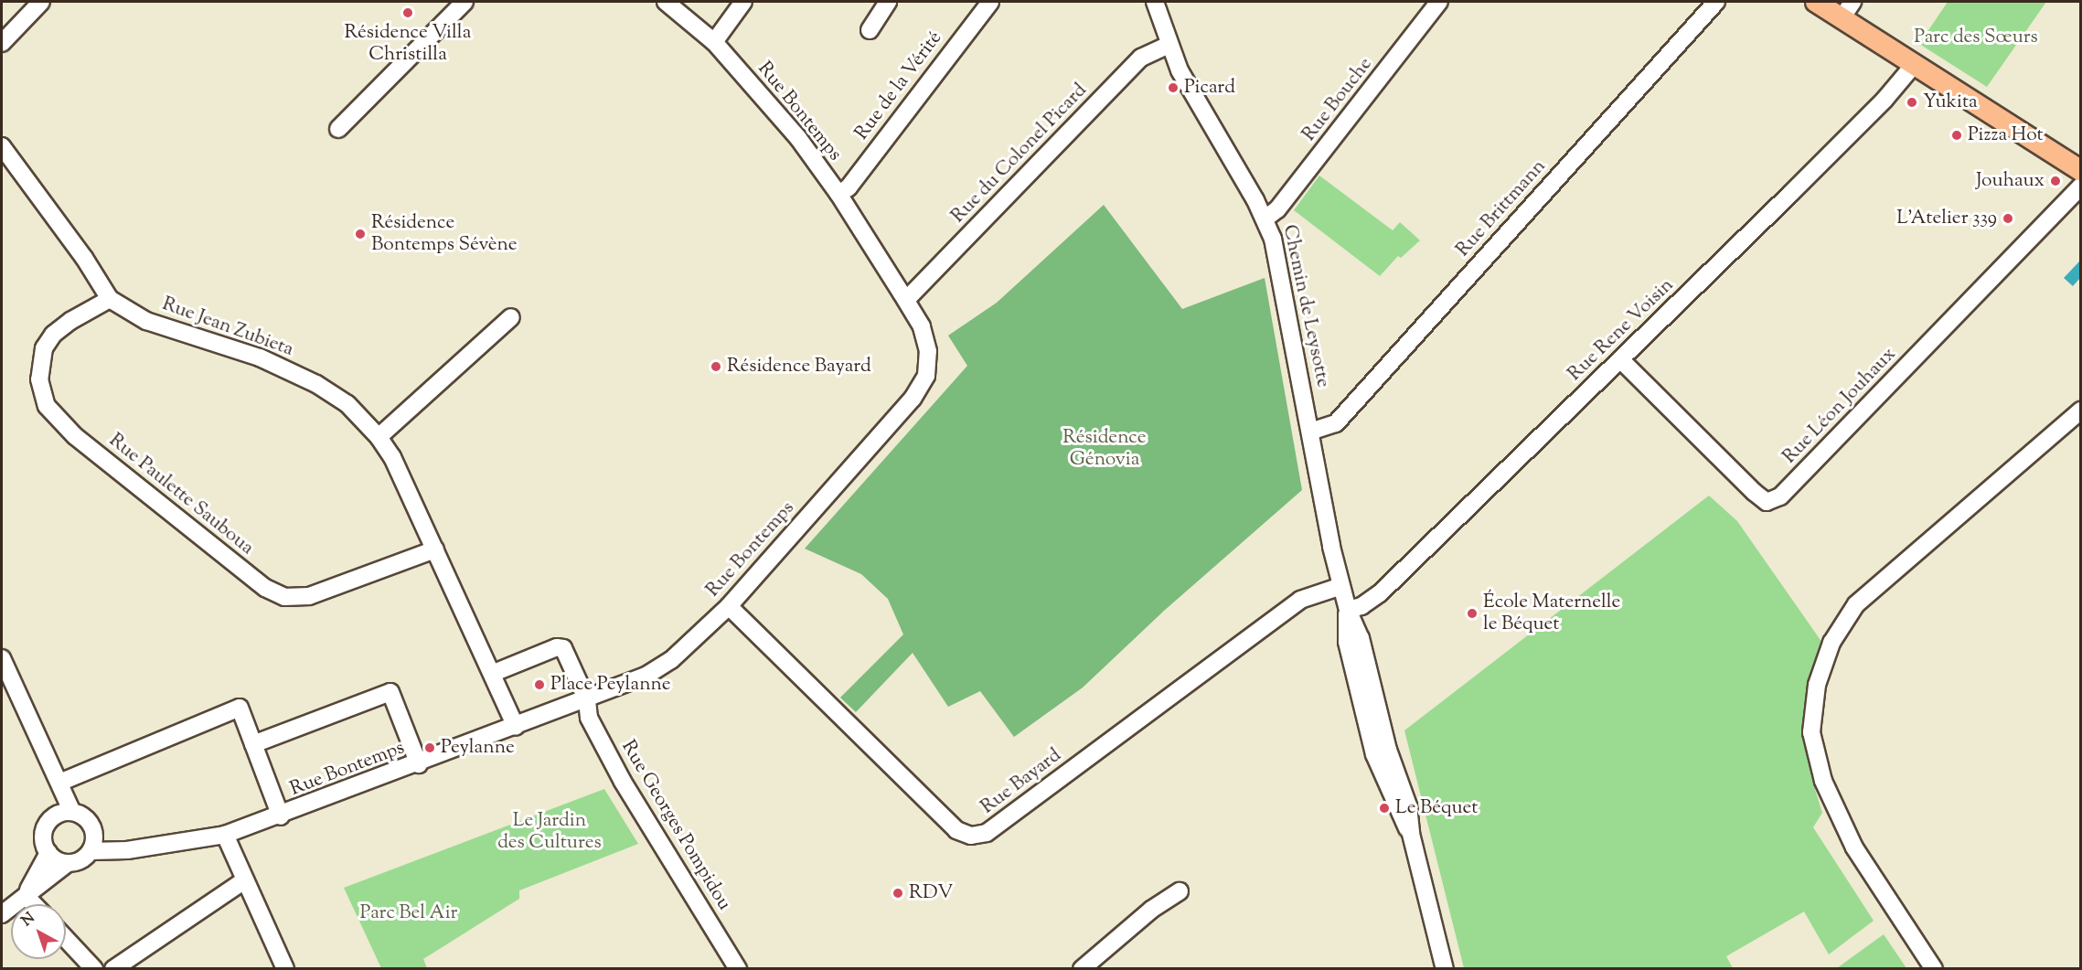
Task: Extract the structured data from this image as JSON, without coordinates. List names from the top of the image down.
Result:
{
  "streets": {
    "street": [
      "Rue de la Vérité",
      "Rue Bouche",
      "Rue Bontemps",
      "Rue du Colonel Picard",
      "Rue Brittmann",
      "Chemin de Leysotte",
      "Rue Jean Zubieta",
      "Rue Rene Voisin",
      "Rue Léon Jouhaux",
      "Rue Paulette Sauboua",
      "Rue Bayard",
      "Rue Georges Pompidou"
    ]
  },
  "crossings": [
    ["Rue de la Vérité", "Rue Bontemps"],
    ["Rue Bouche", "Chemin de Leysotte"],
    ["Rue Bontemps", "Rue du Colonel Picard"],
    ["Rue Bontemps", "Rue Jean Zubieta"],
    ["Rue Bontemps", "Rue Bayard"],
    ["Rue Bontemps", "Rue Georges Pompidou"],
    ["Rue du Colonel Picard", "Chemin de Leysotte"],
    ["Rue Brittmann", "Chemin de Leysotte"],
    ["Chemin de Leysotte", "Rue Rene Voisin"],
    ["Chemin de Leysotte", "Rue Bayard"],
    ["Rue Jean Zubieta", "Rue Paulette Sauboua"],
    ["Rue Jean Zubieta", "Rue Georges Pompidou"],
    ["Rue Rene Voisin", "Rue Léon Jouhaux"]
  ],
  "parks": [
    "Parc des Sœurs",
    "Résidence Génovia",
    "Le Jardin des Cultures",
    "Parc Bel Air"
  ],
  "places": [
    "Résidence Villa Christilla",
    "Picard",
    "Yukita",
    "Pizza Hot",
    "Jouhaux",
    "L'Atelier 339",
    "Résidence Bontemps Sévène",
    "Résidence Bayard",
    "École Maternelle le Béquet",
    "Place Peylanne",
    "Peylanne",
    "Le Béquet",
    "RDV"
  ],
  "north": "top left"
}
